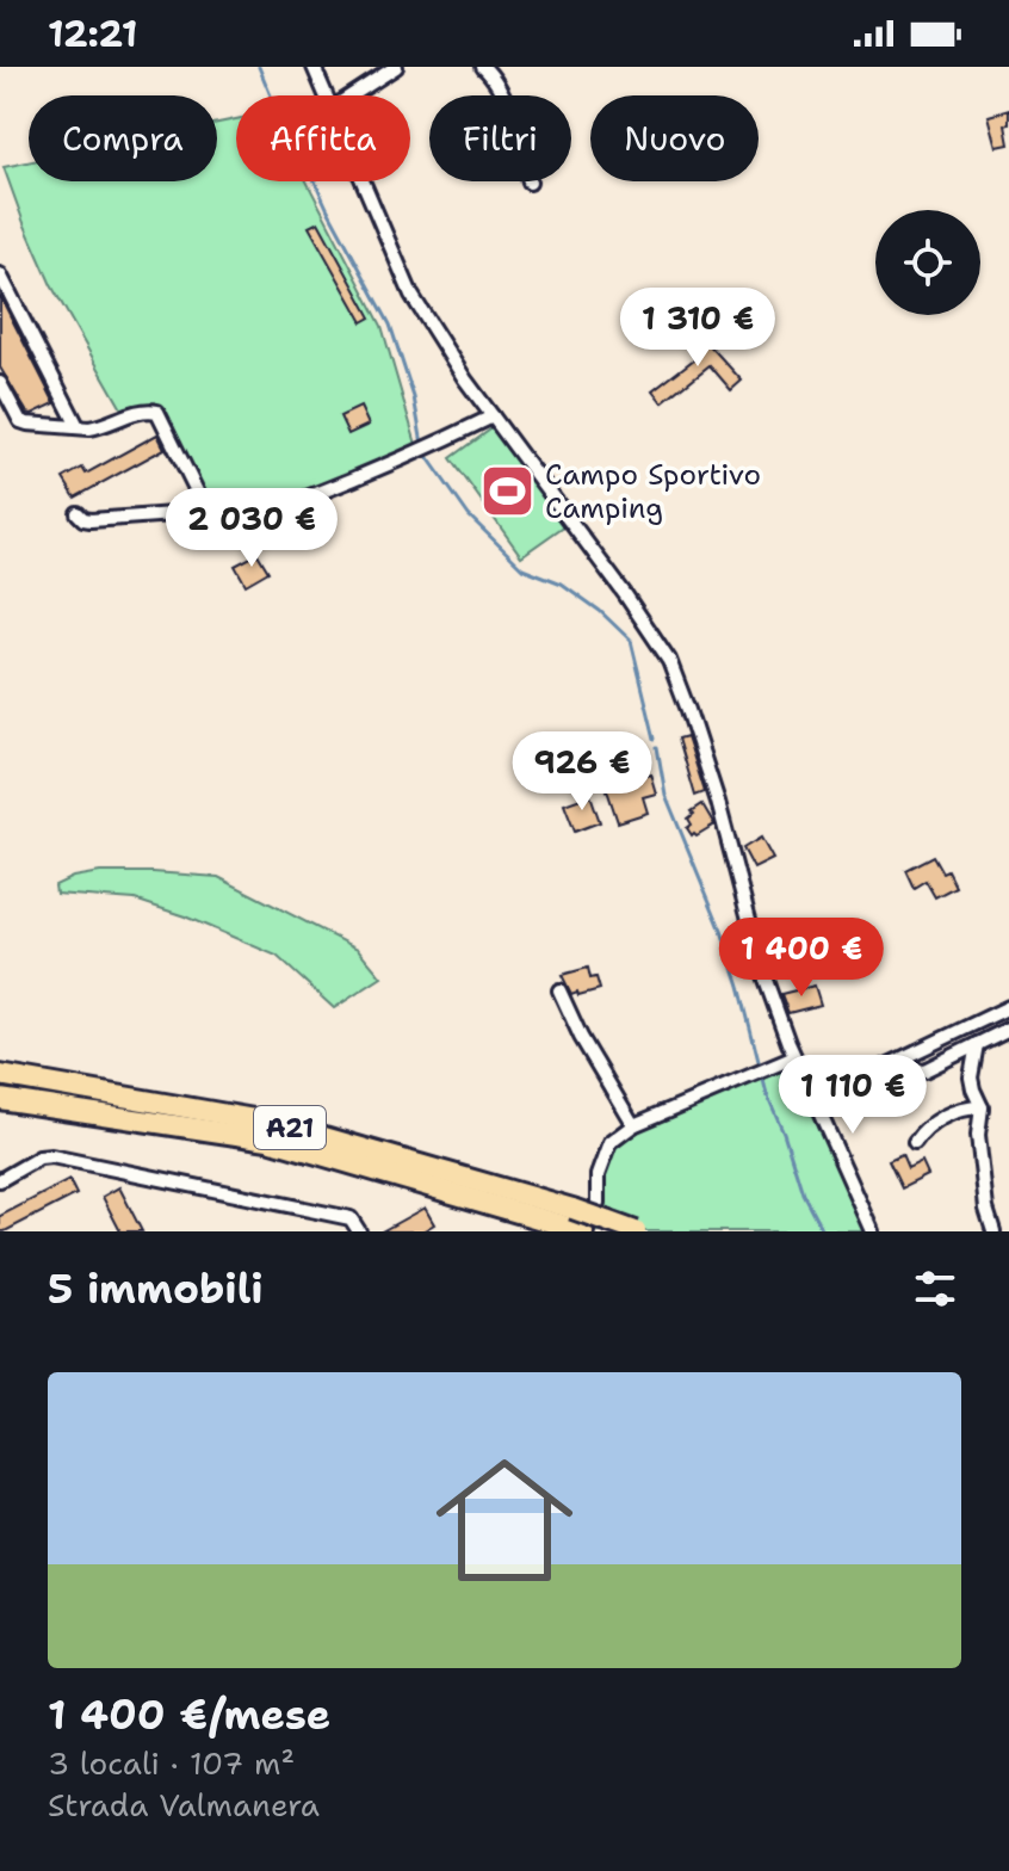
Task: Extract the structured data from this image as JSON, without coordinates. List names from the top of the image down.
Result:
{
  "streets": {
    "highway": ["A21"]
  },
  "places": {
    "sports": ["Campo Sportivo Camping"]
  },
  "page": {
    "status": "12:21",
    "chip": [
      "Compra",
      "Affitta",
      "Filtri",
      "Nuovo"
    ],
    "price": [
      "1 310 €",
      "2 030 €",
      "926 €",
      "1 400 €",
      "1 110 €"
    ],
    "heading": "5 immobili",
    "list": [
      {
        "name": "1 400 €/mese",
        "note": "3 locali · 107 m² · Strada Valmanera"
      }
    ]
  }
}
